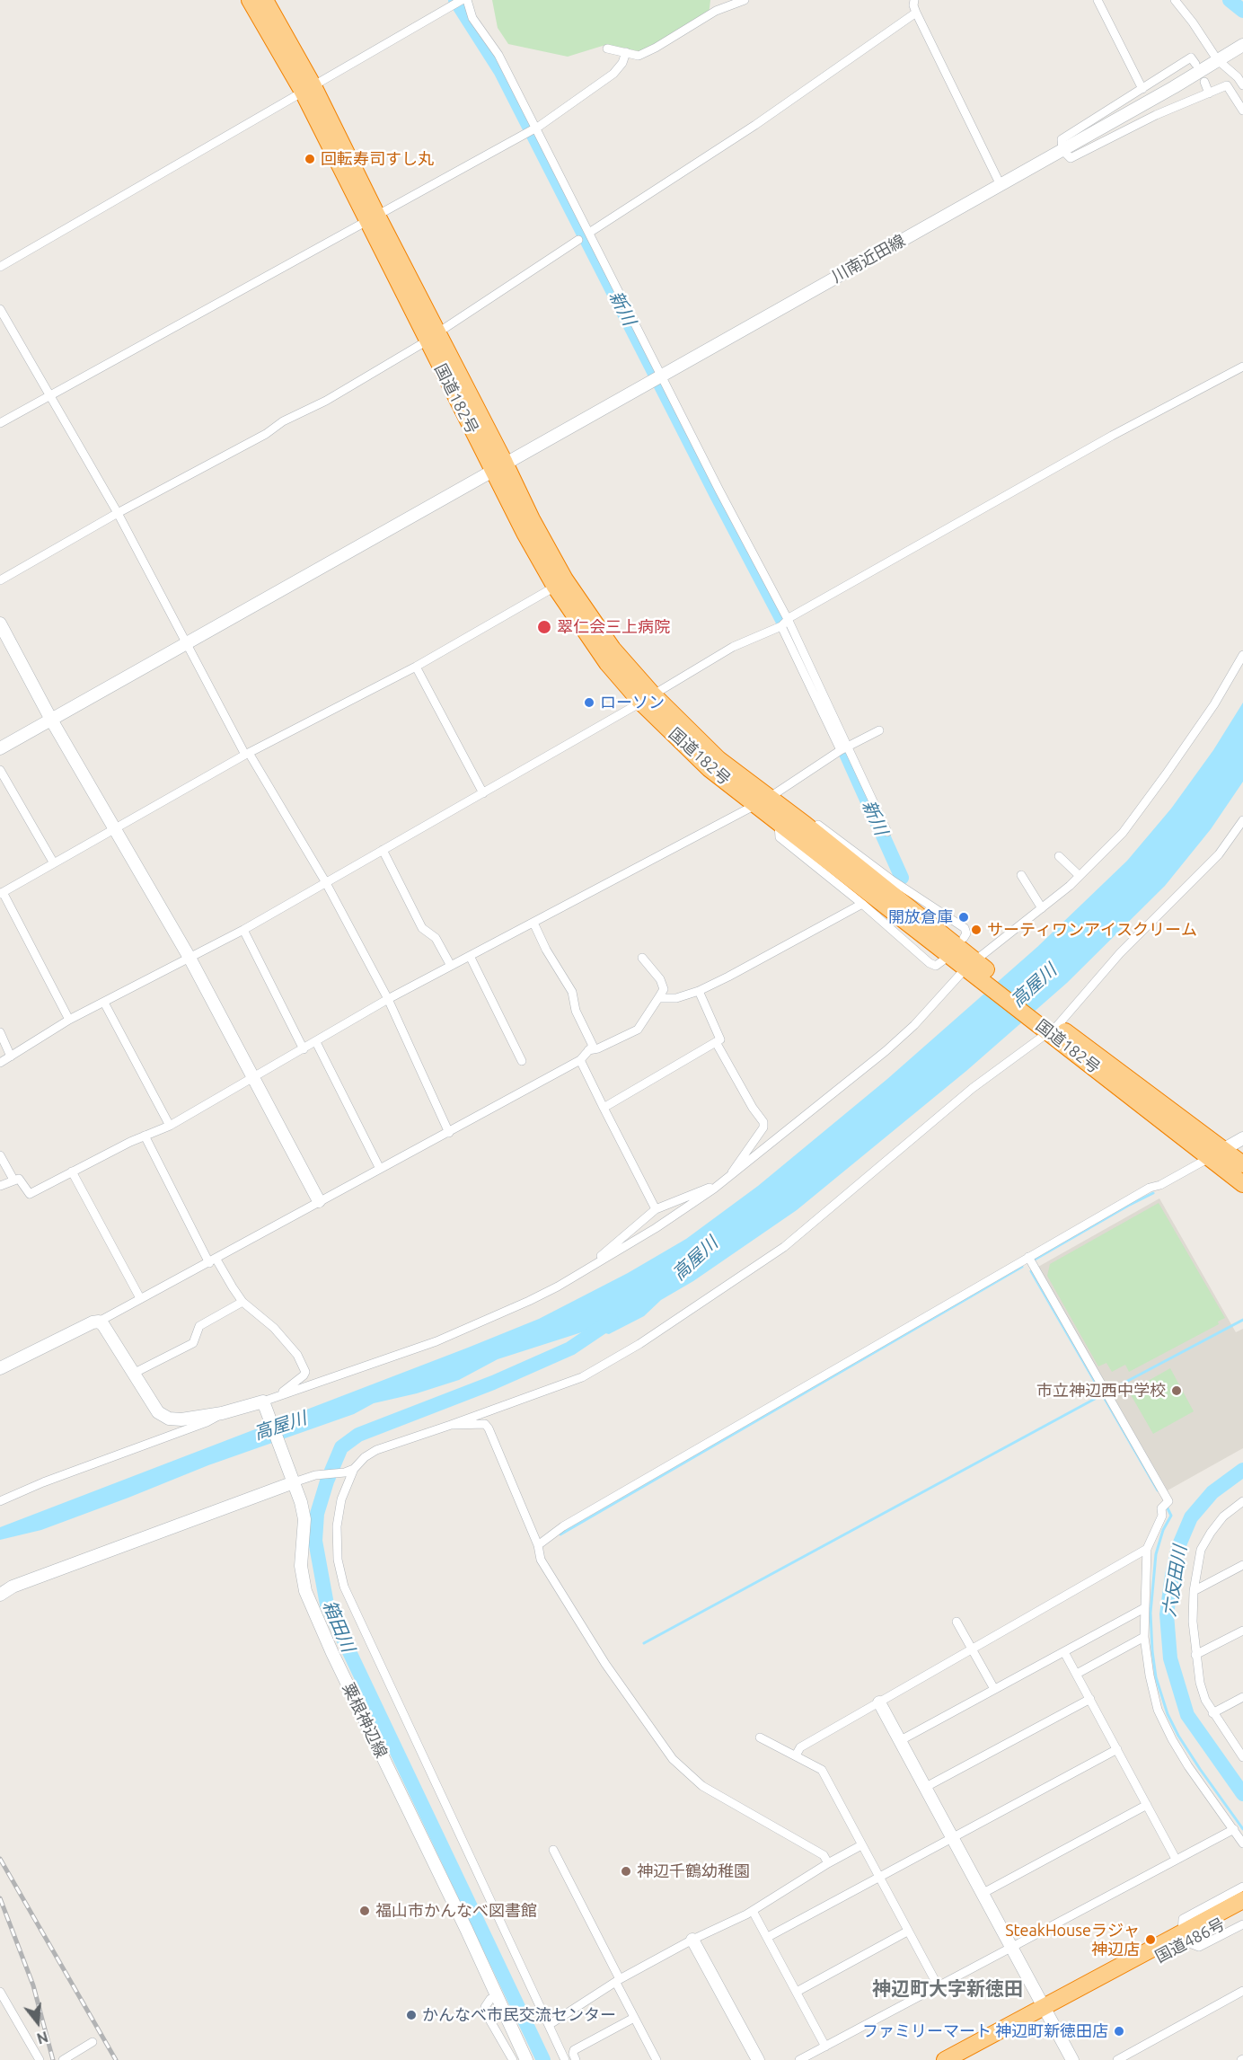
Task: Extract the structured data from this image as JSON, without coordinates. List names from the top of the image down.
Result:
{
  "streets": {
    "highway": ["国道182号", "国道486号"],
    "street": ["川南近田線", "粟根神辺線"]
  },
  "crossings": [
    ["川南近田線", "国道182号"]
  ],
  "districts": ["神辺町大字新徳田"],
  "water": [
    "新川",
    "高屋川",
    "六反田川",
    "箱田川"
  ],
  "places": [
    "回転寿司すし丸",
    "翠仁会三上病院",
    "ローソン",
    "開放倉庫",
    "サーティワンアイスクリーム",
    "市立神辺西中学校",
    "神辺千鶴幼稚園",
    "福山市かんなべ図書館",
    "SteakHouseラジャ 神辺店",
    "かんなべ市民交流センター",
    "ファミリーマート 神辺町新徳田店"
  ],
  "north": "bottom"
}
